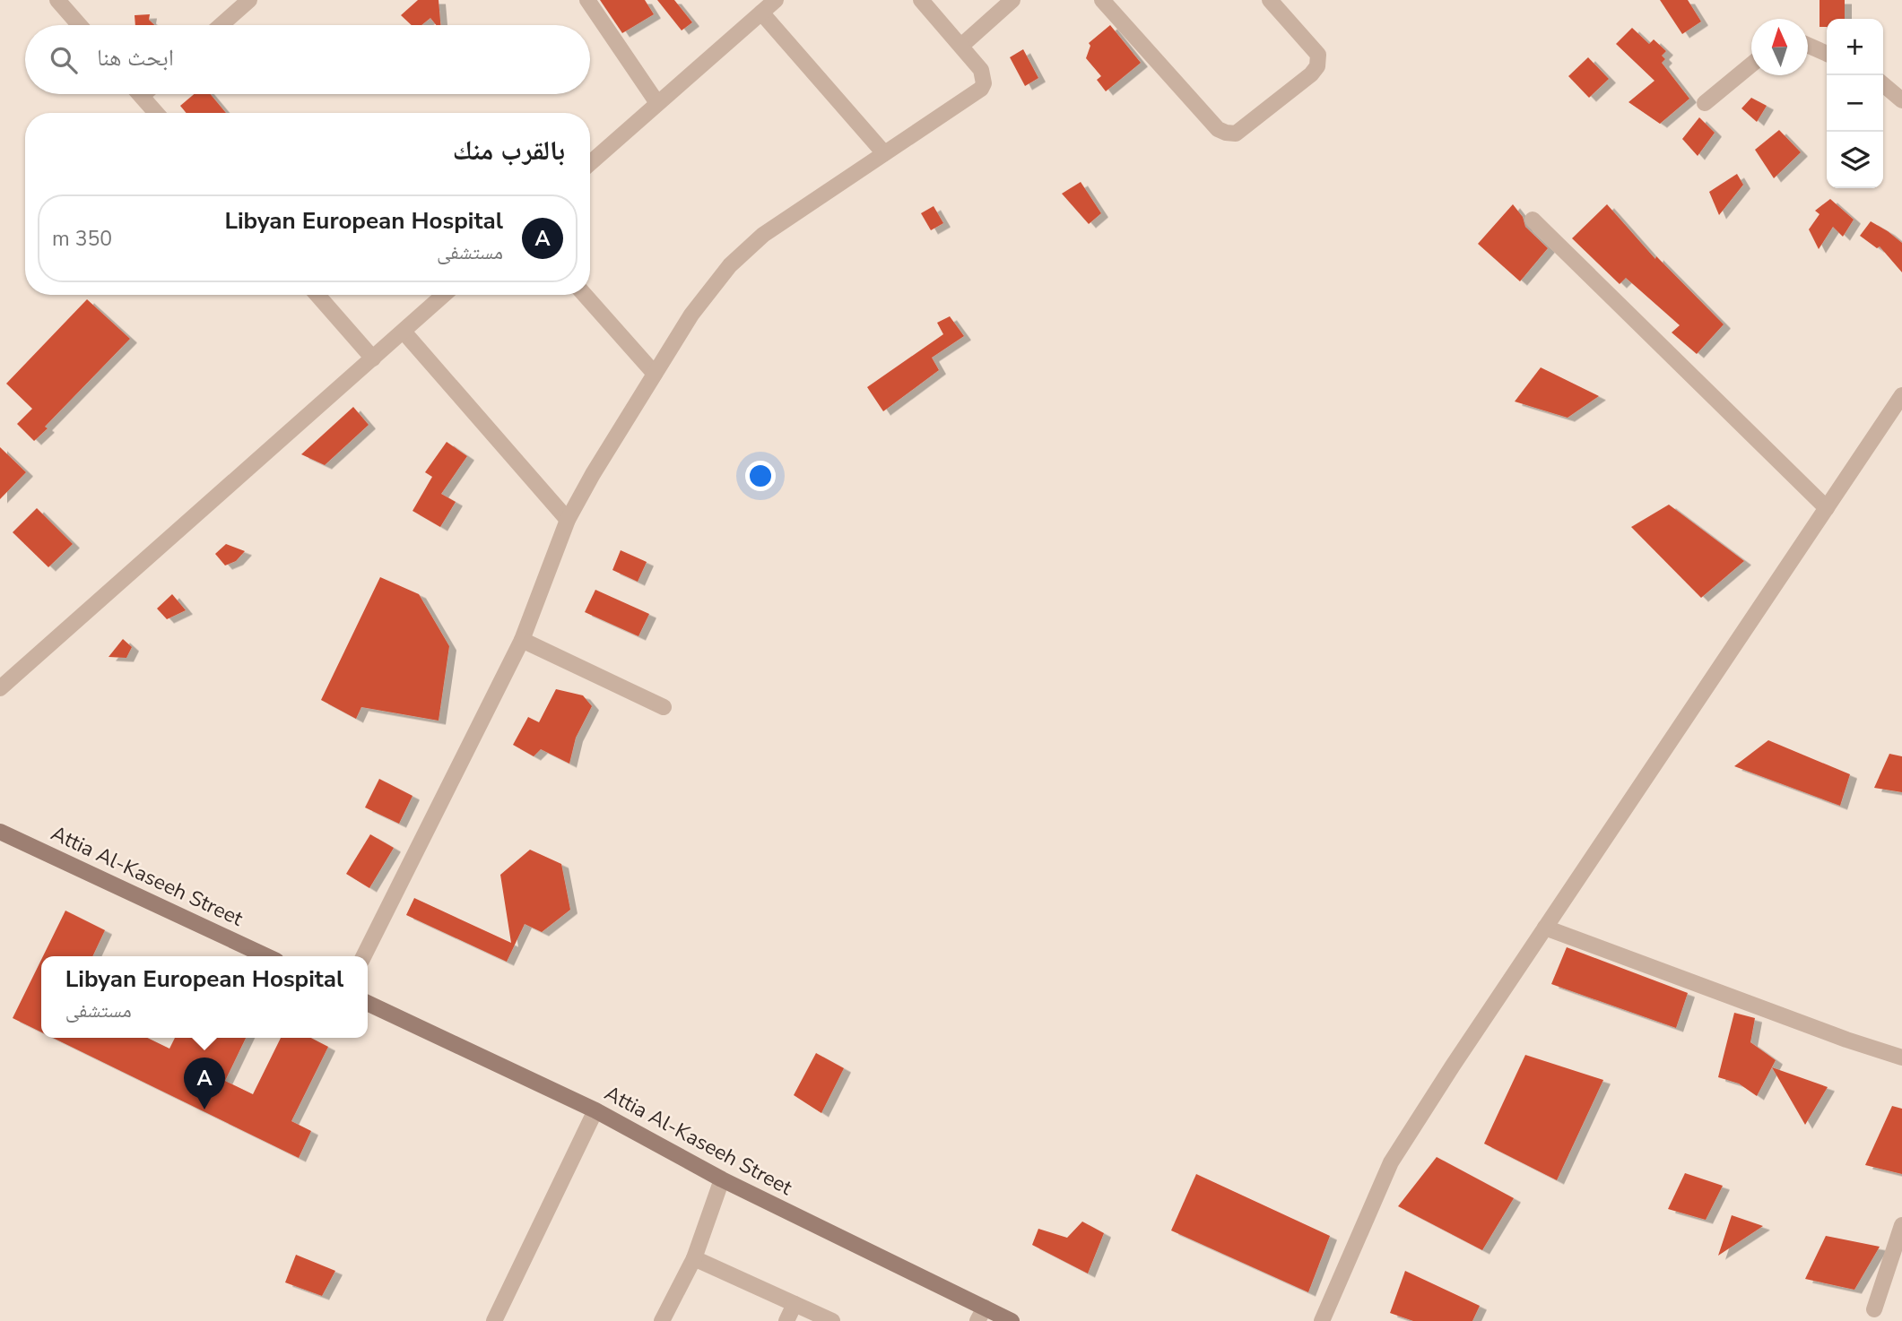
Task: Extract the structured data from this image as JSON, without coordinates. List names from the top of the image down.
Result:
{
  "streets": {
    "street": ["Attia Al-Kaseeh Street"]
  },
  "north": "top",
  "page": {
    "map_buttons": ["+", "−"],
    "search": "ابحث هنا",
    "heading": "بالقرب منك",
    "list": [
      {
        "mark": "A",
        "name": "Libyan European Hospital",
        "note": "مستشفى",
        "value": "350 m"
      }
    ],
    "popup": ["Libyan European Hospital", "مستشفى"],
    "pins": "A"
  }
}
